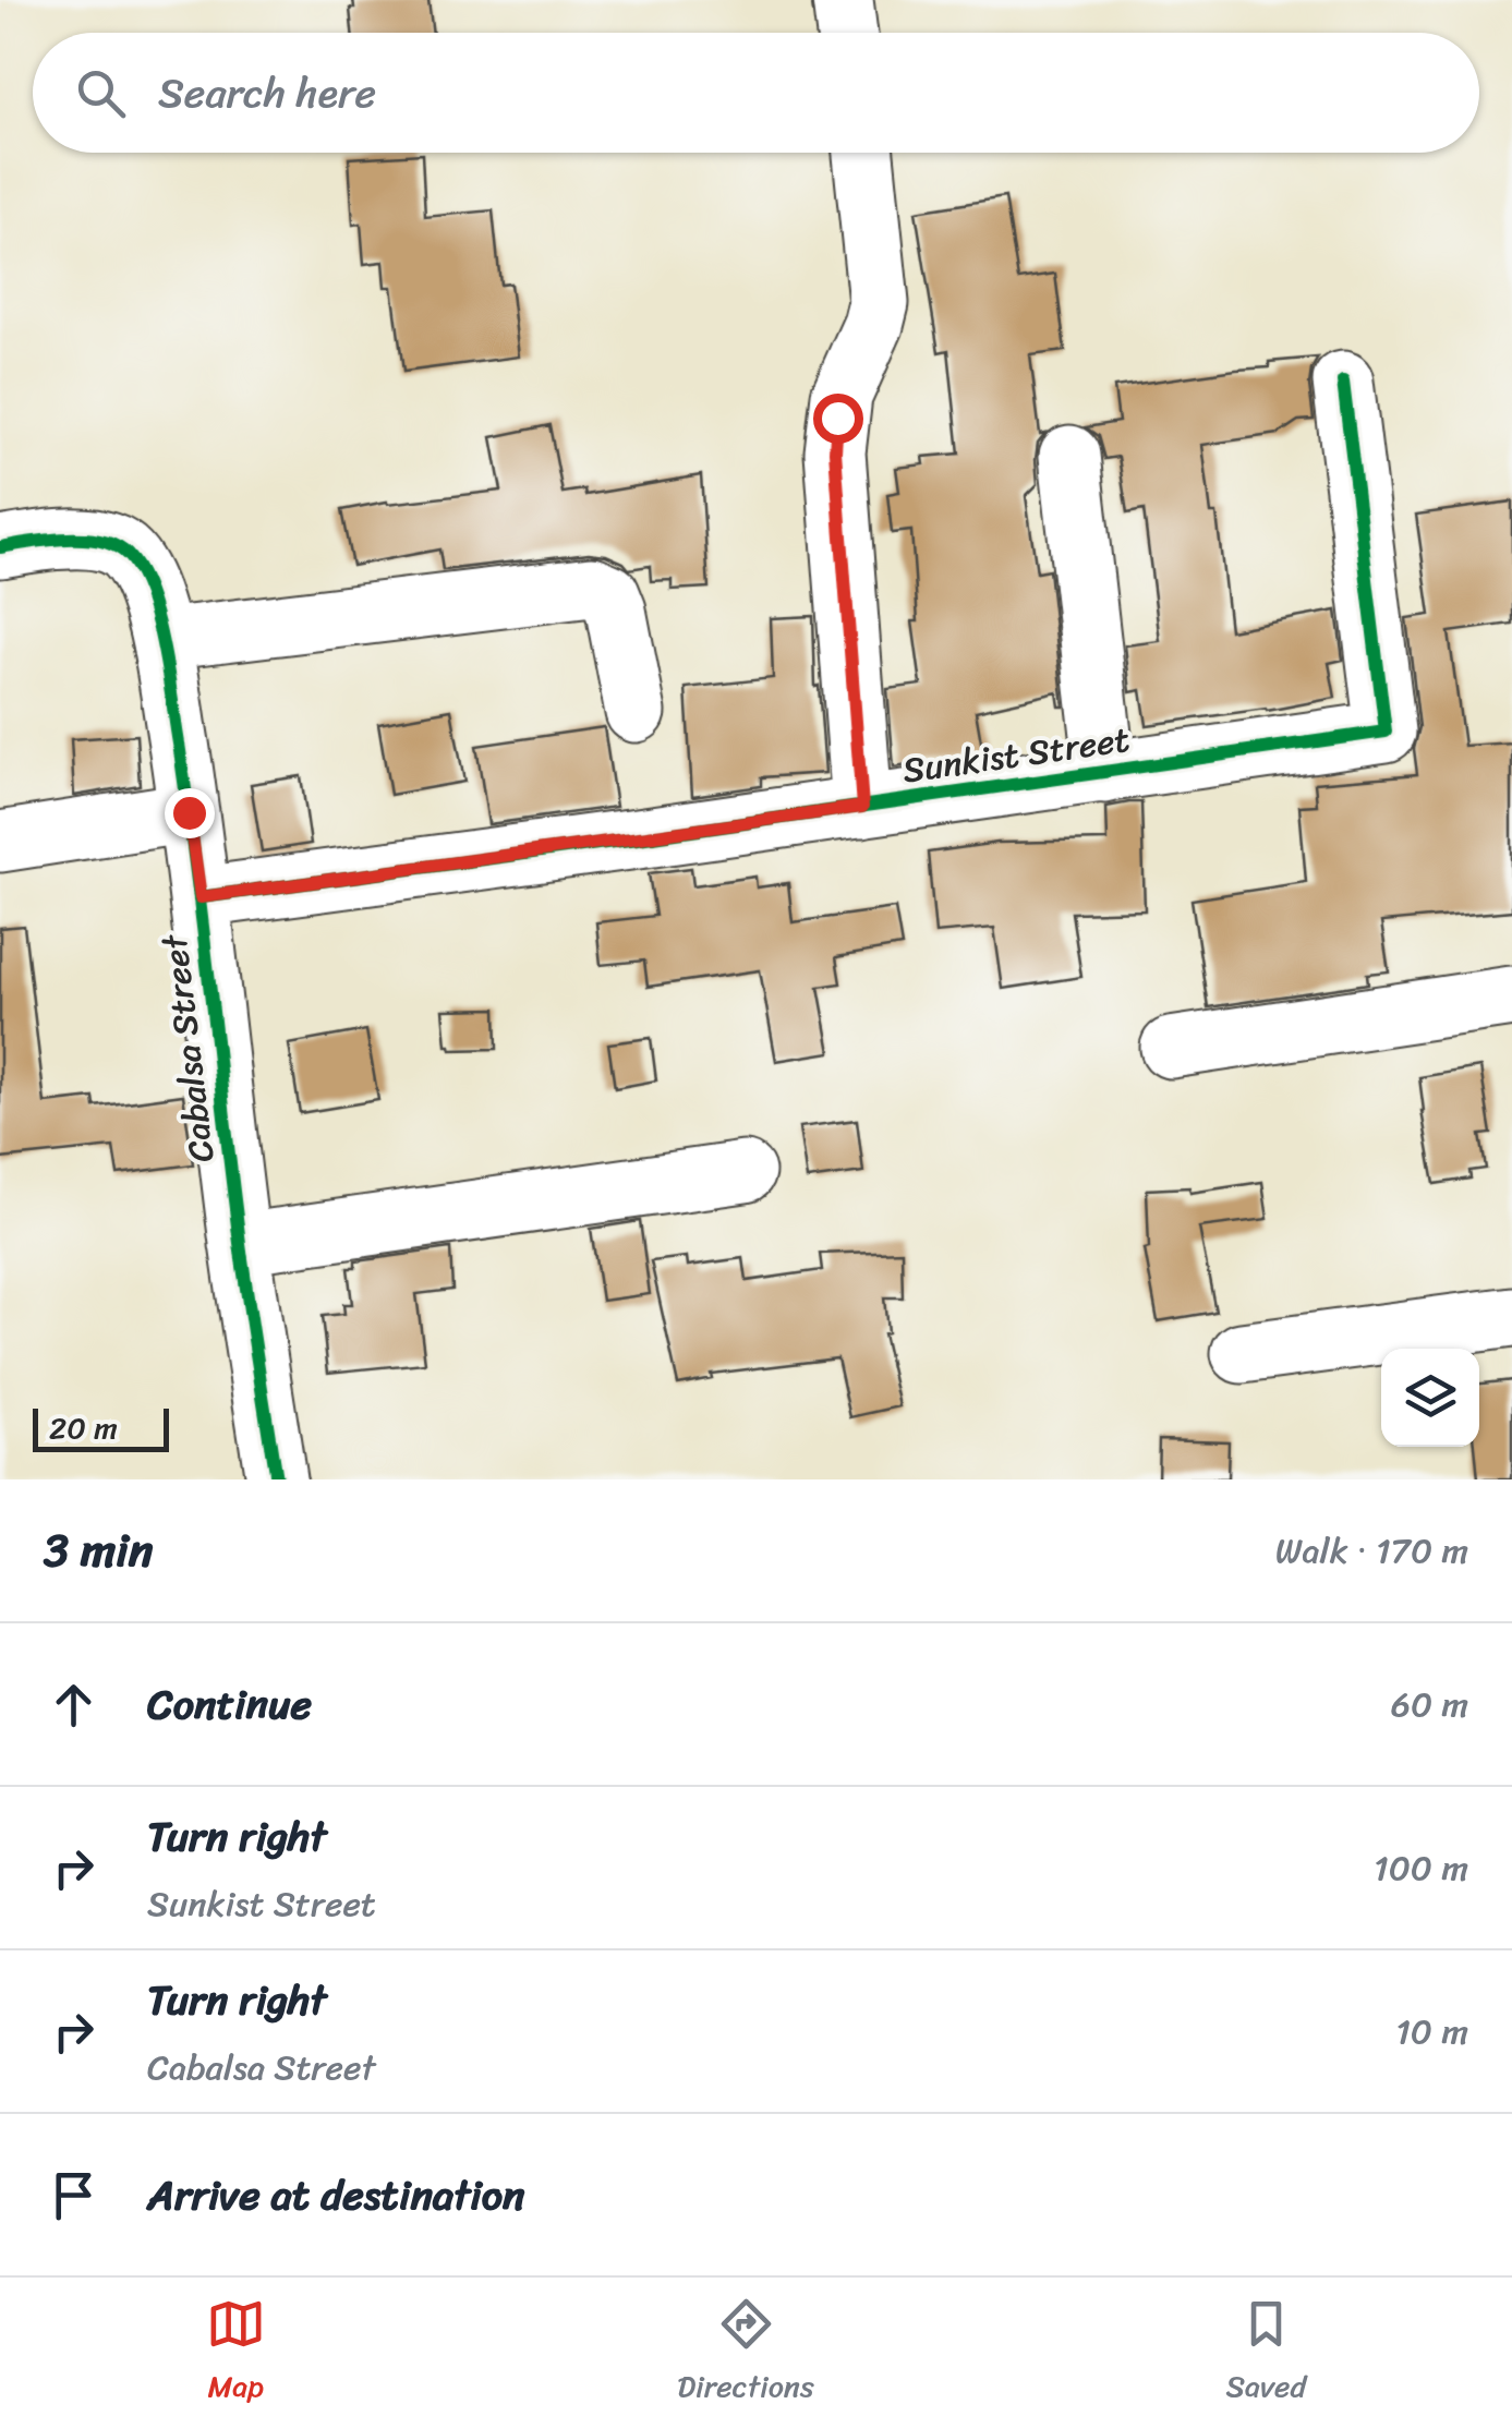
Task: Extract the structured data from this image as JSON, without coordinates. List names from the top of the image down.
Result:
{
  "streets": {
    "street": ["Sunkist Street", "Cabalsa Street"]
  },
  "crossings": [
    ["Sunkist Street", "Cabalsa Street"]
  ],
  "scale_bar": "20 m",
  "page": {
    "search": "Search here",
    "scale": "20 m",
    "heading": ["3 min", "Walk · 170 m"],
    "list": [
      ["Continue", "60 m"],
      ["Turn right", "Sunkist Street", "100 m"],
      ["Turn right", "Cabalsa Street", "10 m"],
      "Arrive at destination"
    ],
    "nav": ["Map", "Directions", "Saved"]
  }
}
